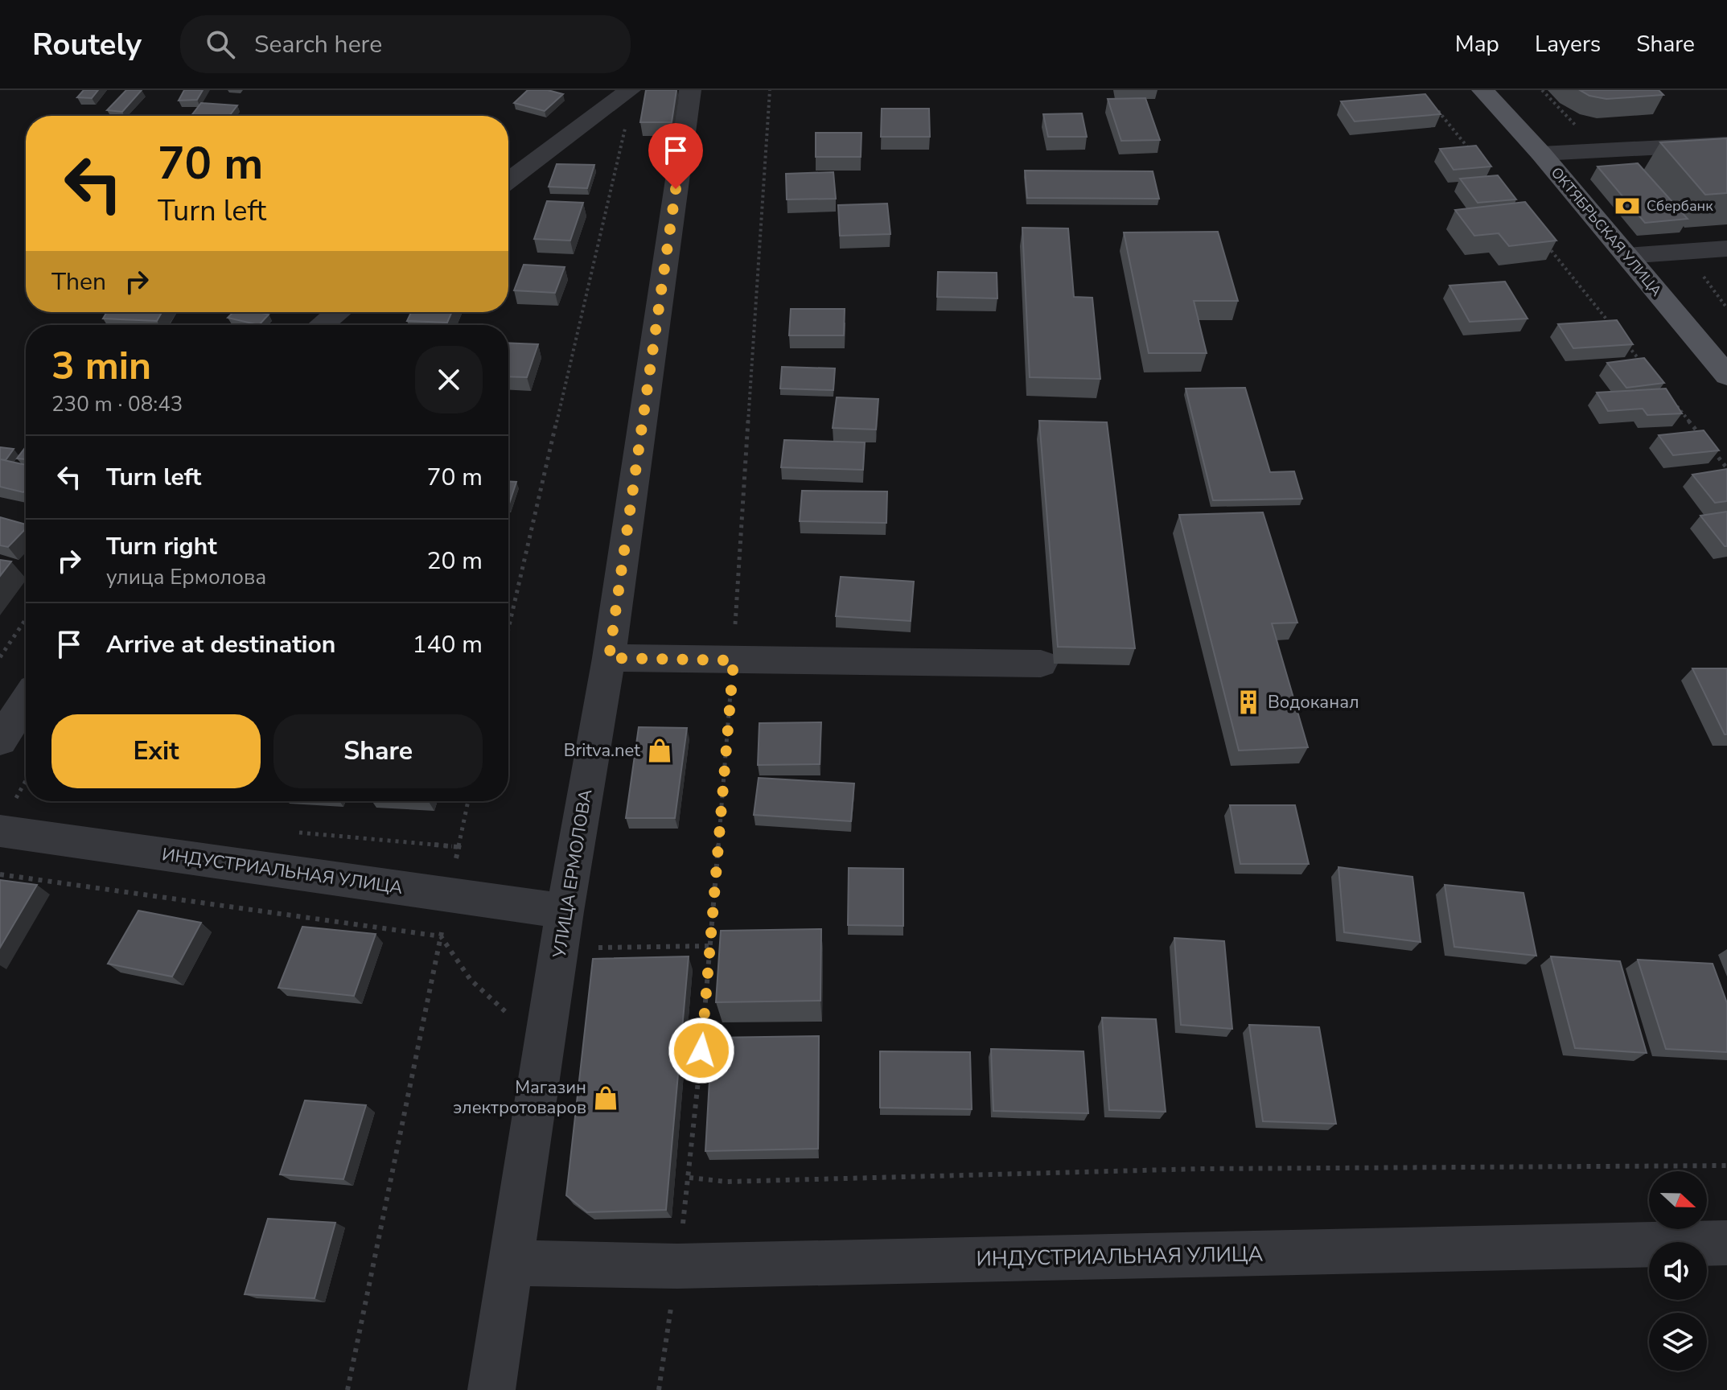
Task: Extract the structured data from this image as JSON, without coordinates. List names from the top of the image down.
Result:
{
  "streets": {
    "main road": ["ОКТЯБРЬСКАЯ УЛИЦА"],
    "street": ["ИНДУСТРИАЛЬНАЯ УЛИЦА", "УЛИЦА ЕРМОЛОВА"]
  },
  "crossings": [
    ["ИНДУСТРИАЛЬНАЯ УЛИЦА", "УЛИЦА ЕРМОЛОВА"]
  ],
  "places": {
    "bank": ["Сбербанк"],
    "building": ["Водоканал"],
    "shop": ["Britva.net", "Магазин электротоваров"]
  },
  "north": "right",
  "page": {
    "header": "Routely",
    "search": "Search here",
    "nav": ["Map", "Layers", "Share"],
    "turn": ["70 m", "Turn left"],
    "then": "Then",
    "heading": ["3 min", "230 m · 08:43"],
    "list": [
      {
        "name": "Turn left",
        "value": "70 m"
      },
      {
        "name": "Turn right",
        "note": "улица Ермолова",
        "value": "20 m"
      },
      {
        "name": "Arrive at destination",
        "value": "140 m"
      }
    ],
    "buttons": ["Exit", "Share"]
  }
}
